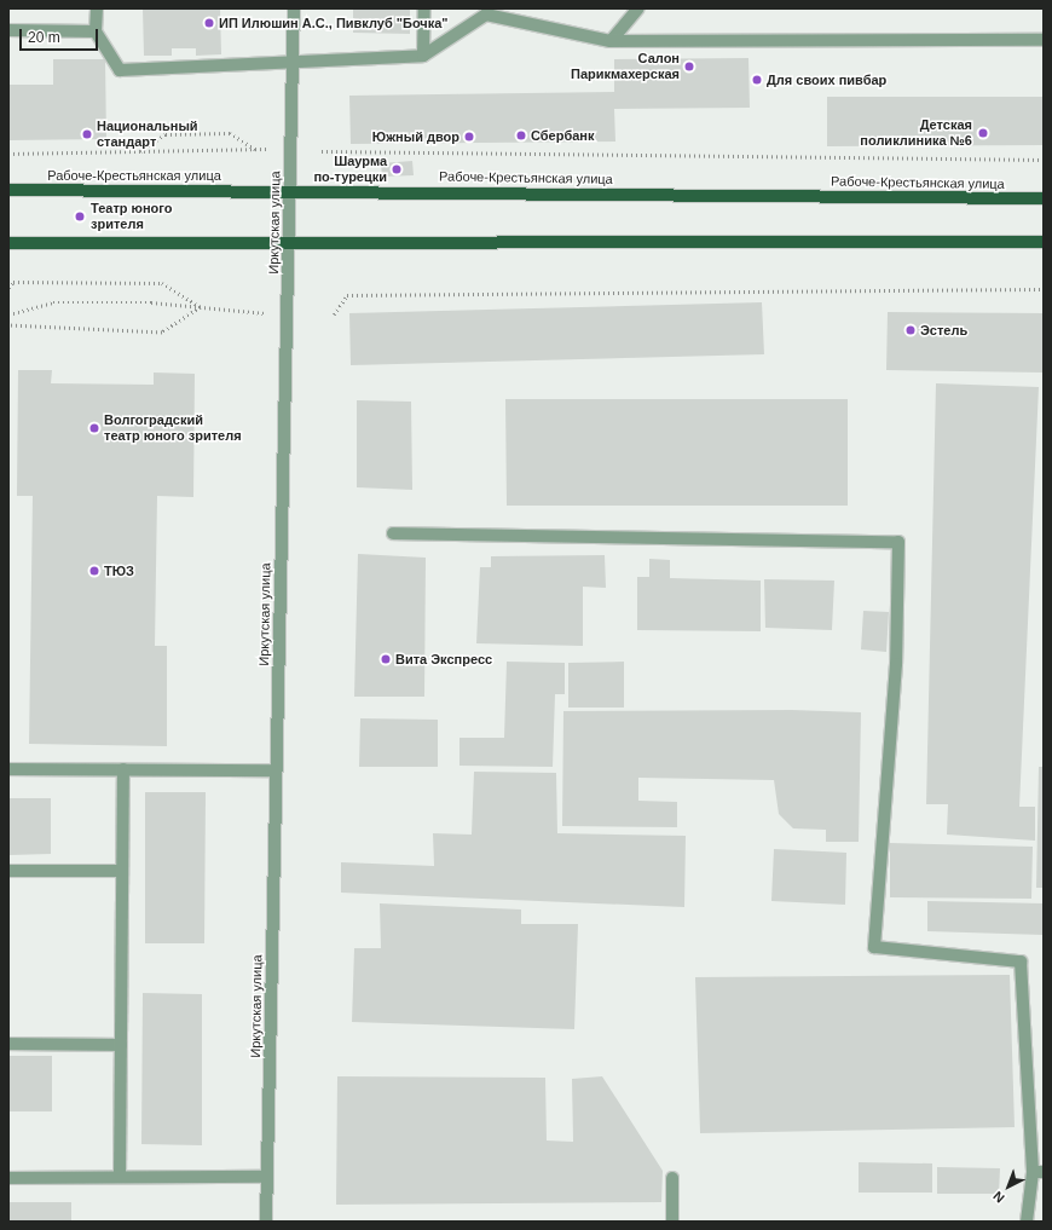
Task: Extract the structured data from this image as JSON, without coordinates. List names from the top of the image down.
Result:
{
  "streets": {
    "main road": ["Рабоче-Крестьянская улица"],
    "street": ["Иркутская улица"]
  },
  "crossings": [
    ["Рабоче-Крестьянская улица", "Иркутская улица"]
  ],
  "places": [
    "ИП Илюшин А.С., Пивклуб \"Бочка\"",
    "Салон Парикмахерская",
    "Для своих пивбар",
    "Детская поликлиника №6",
    "Национальный стандарт",
    "Сбербанк",
    "Южный двор",
    "Шаурма по-турецки",
    "Театр юного зрителя",
    "Эстель",
    "Волгоградский театр юного зрителя",
    "ТЮЗ",
    "Вита Экспресс"
  ],
  "scale_bar": "20 m",
  "north": "bottom left"
}
